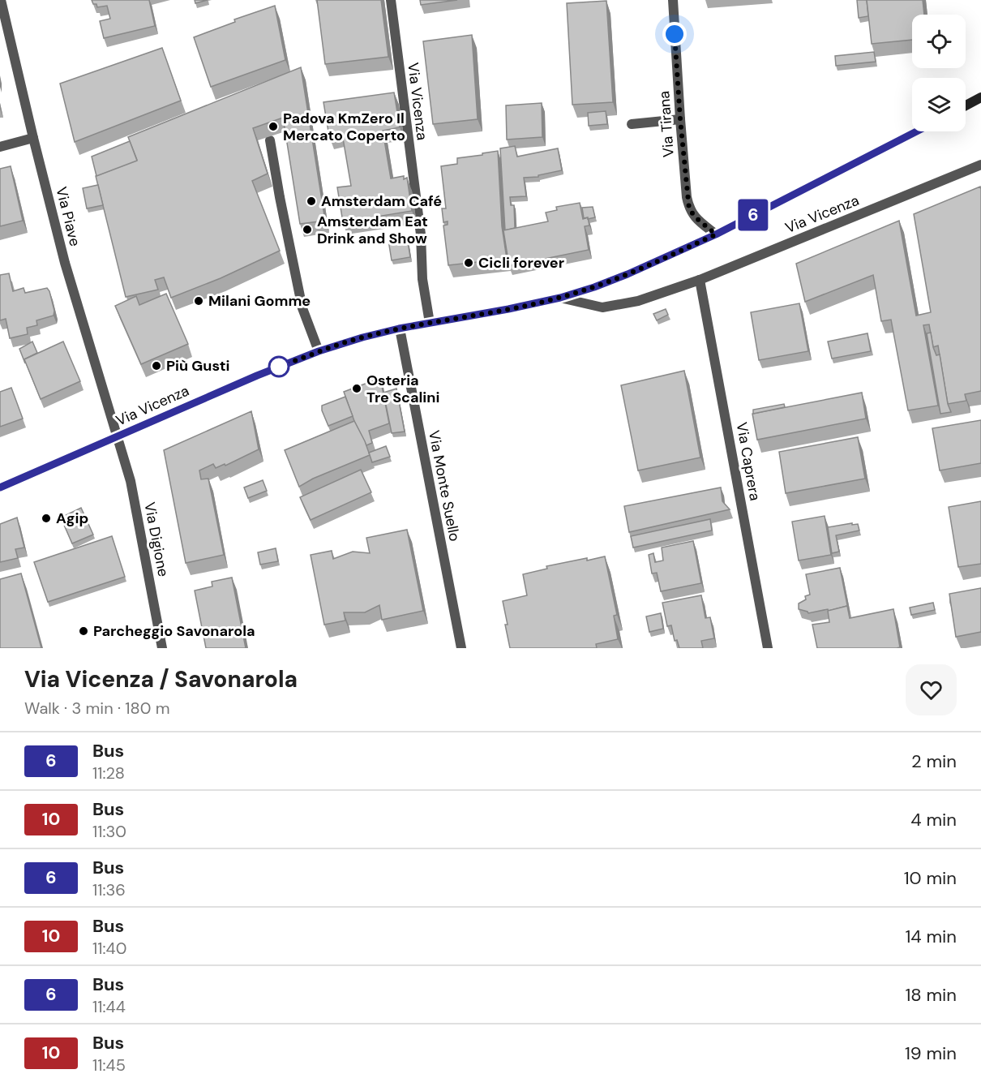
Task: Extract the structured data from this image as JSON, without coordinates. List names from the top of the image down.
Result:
{
  "streets": {
    "main road": ["Via Vicenza"],
    "street": [
      "Via Tirana",
      "Via Piave",
      "Via Caprera",
      "Via Monte Suello",
      "Via Digione"
    ]
  },
  "crossings": [
    ["Via Vicenza", "Via Tirana"],
    ["Via Vicenza", "Via Piave"],
    ["Via Vicenza", "Via Caprera"],
    ["Via Vicenza", "Via Monte Suello"],
    ["Via Vicenza", "Via Digione"],
    ["Via Piave", "Via Digione"]
  ],
  "places": [
    "Padova KmZero Il Mercato Coperto",
    "Amsterdam Café",
    "Amsterdam Eat Drink and Show",
    "Cicli forever",
    "Milani Gomme",
    "Più Gusti",
    "Osteria Tre Scalini",
    "Agip",
    "Parcheggio Savonarola"
  ],
  "lines": ["bus line 6"],
  "page": {
    "on_map": "6",
    "heading": ["Via Vicenza / Savonarola", "Walk · 3 min · 180 m"],
    "list": [
      {
        "mark": "6",
        "name": "Bus",
        "note": "11:28",
        "value": "2 min"
      },
      {
        "mark": "10",
        "name": "Bus",
        "note": "11:30",
        "value": "4 min"
      },
      {
        "mark": "6",
        "name": "Bus",
        "note": "11:36",
        "value": "10 min"
      },
      {
        "mark": "10",
        "name": "Bus",
        "note": "11:40",
        "value": "14 min"
      },
      {
        "mark": "6",
        "name": "Bus",
        "note": "11:44",
        "value": "18 min"
      },
      {
        "mark": "10",
        "name": "Bus",
        "note": "11:45",
        "value": "19 min"
      }
    ]
  }
}
